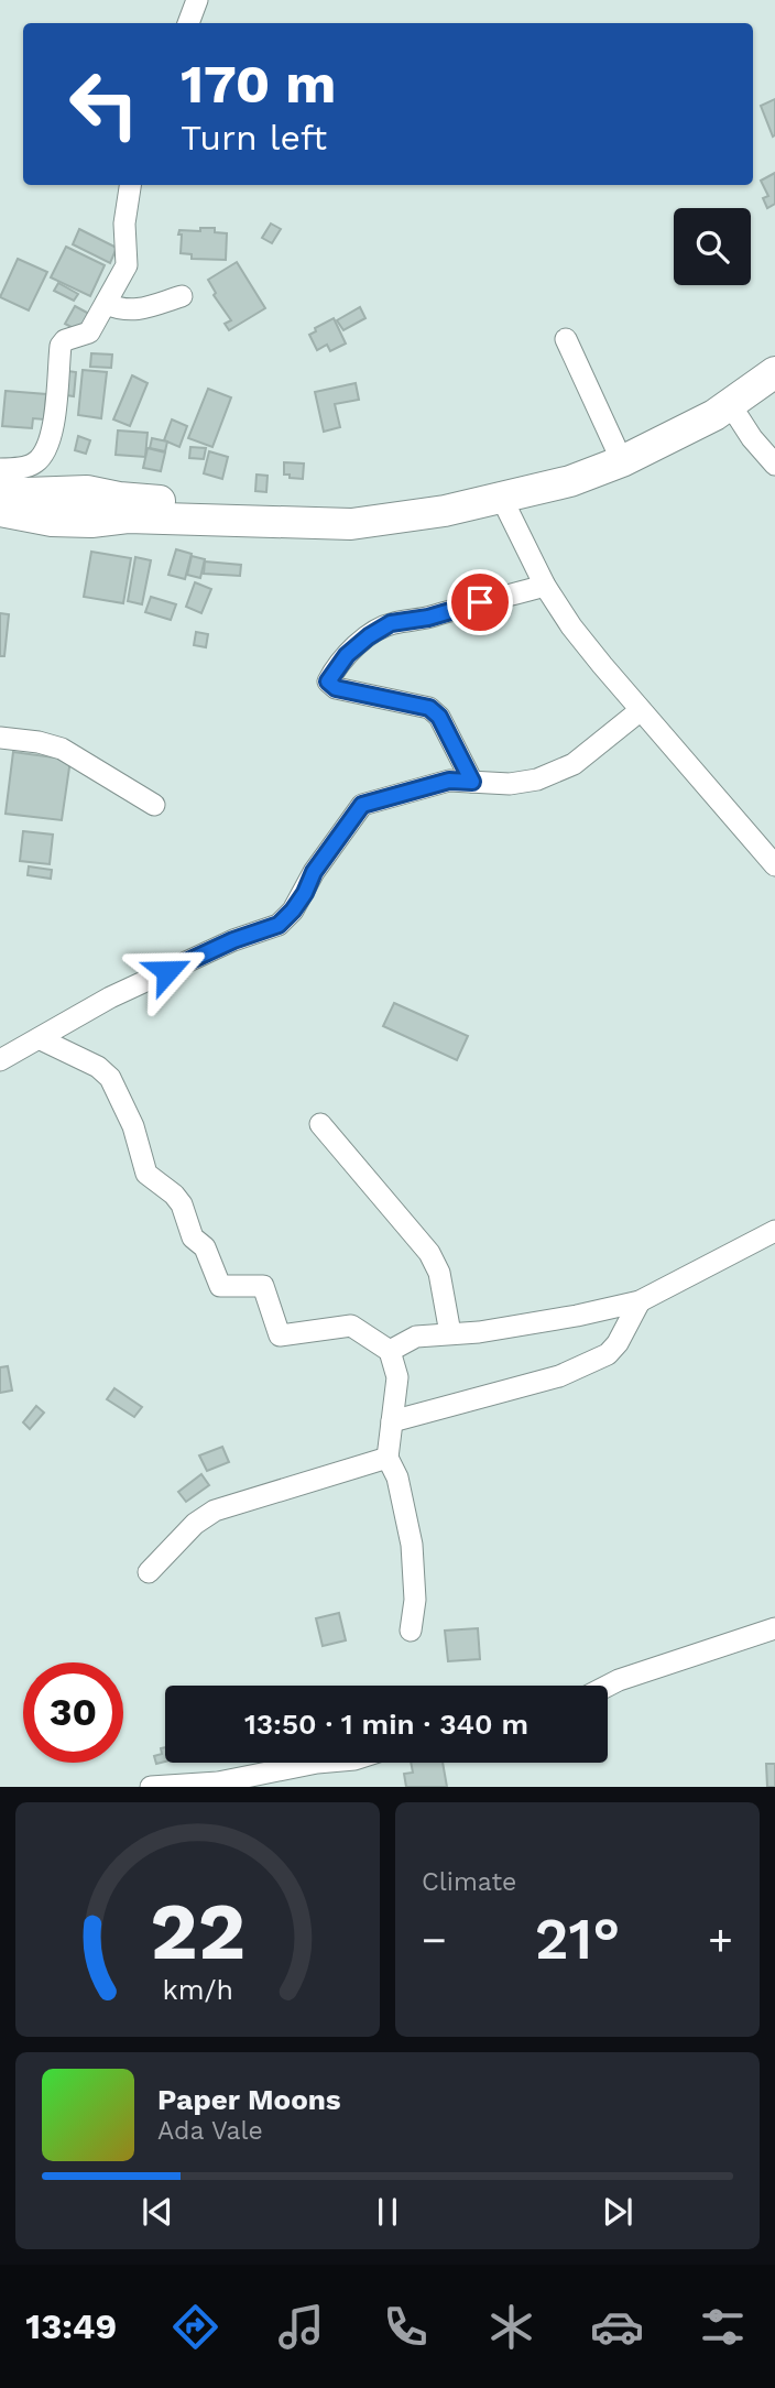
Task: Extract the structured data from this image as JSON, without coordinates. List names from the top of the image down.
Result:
{
  "page": {
    "turn": ["170 m", "Turn left"],
    "limit": "30",
    "trip": "13:50 · 1 min · 340 m",
    "tile": "Climate",
    "heat": ["−", "21°", "+"],
    "song": ["Paper Moons", "Ada Vale"],
    "tabs": "13:49",
    "gauge": ["22", "km/h"]
  }
}
